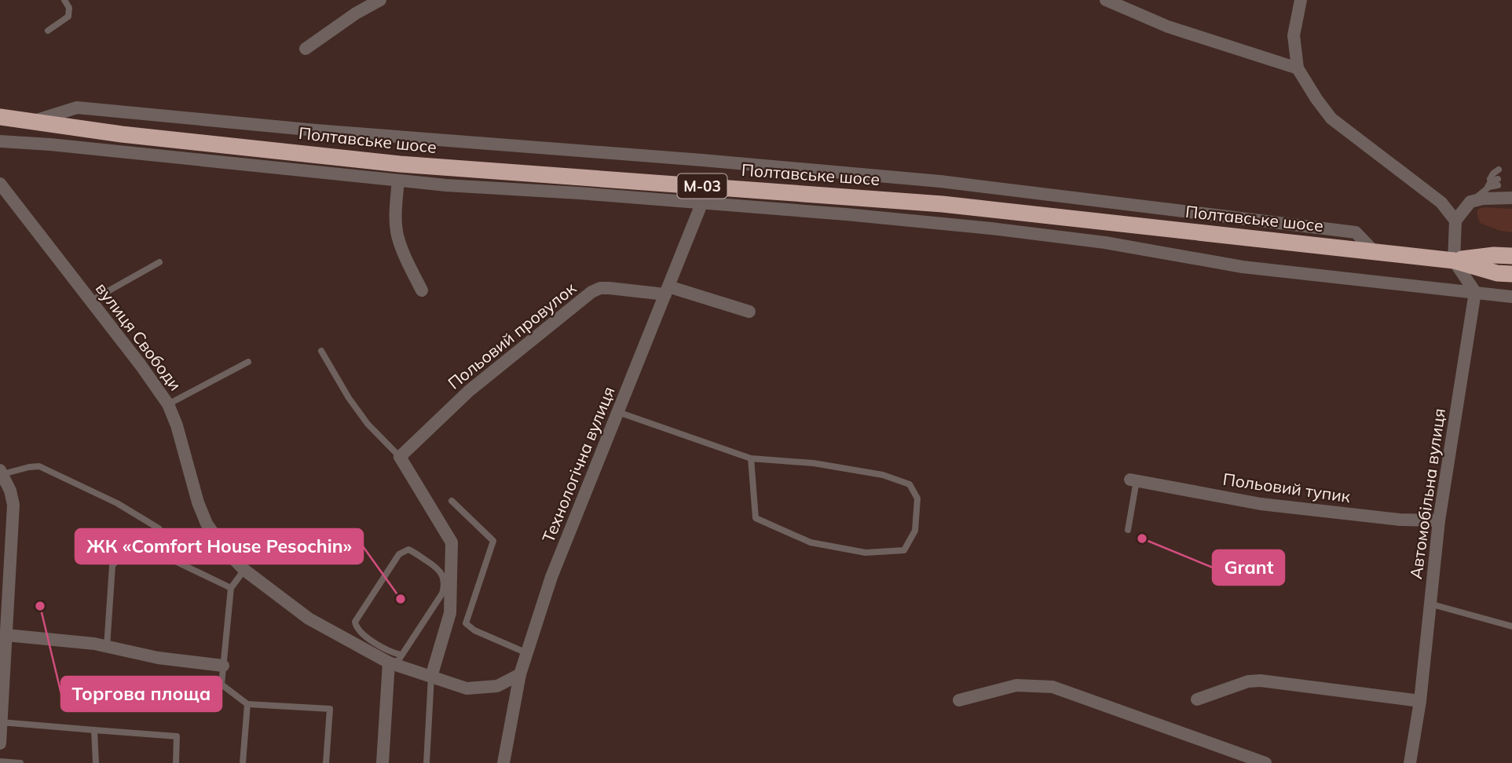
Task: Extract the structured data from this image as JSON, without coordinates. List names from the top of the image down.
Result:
{
  "streets": {
    "highway": ["Полтавське шосе", "М-03"],
    "street": [
      "Польовий провулок",
      "вулиця Свободи",
      "Технологічна вулиця",
      "Польовий тупик",
      "Автомобільна вулиця"
    ]
  },
  "crossings": [
    ["Полтавське шосе", "М-03"],
    ["Полтавське шосе", "Технологічна вулиця"],
    ["Польовий провулок", "Технологічна вулиця"],
    ["вулиця Свободи", "Технологічна вулиця"],
    ["Польовий тупик", "Автомобільна вулиця"]
  ],
  "places": ["Grant", "ЖК «Comfort House Pesochin»", "Торгова площа"]
}
